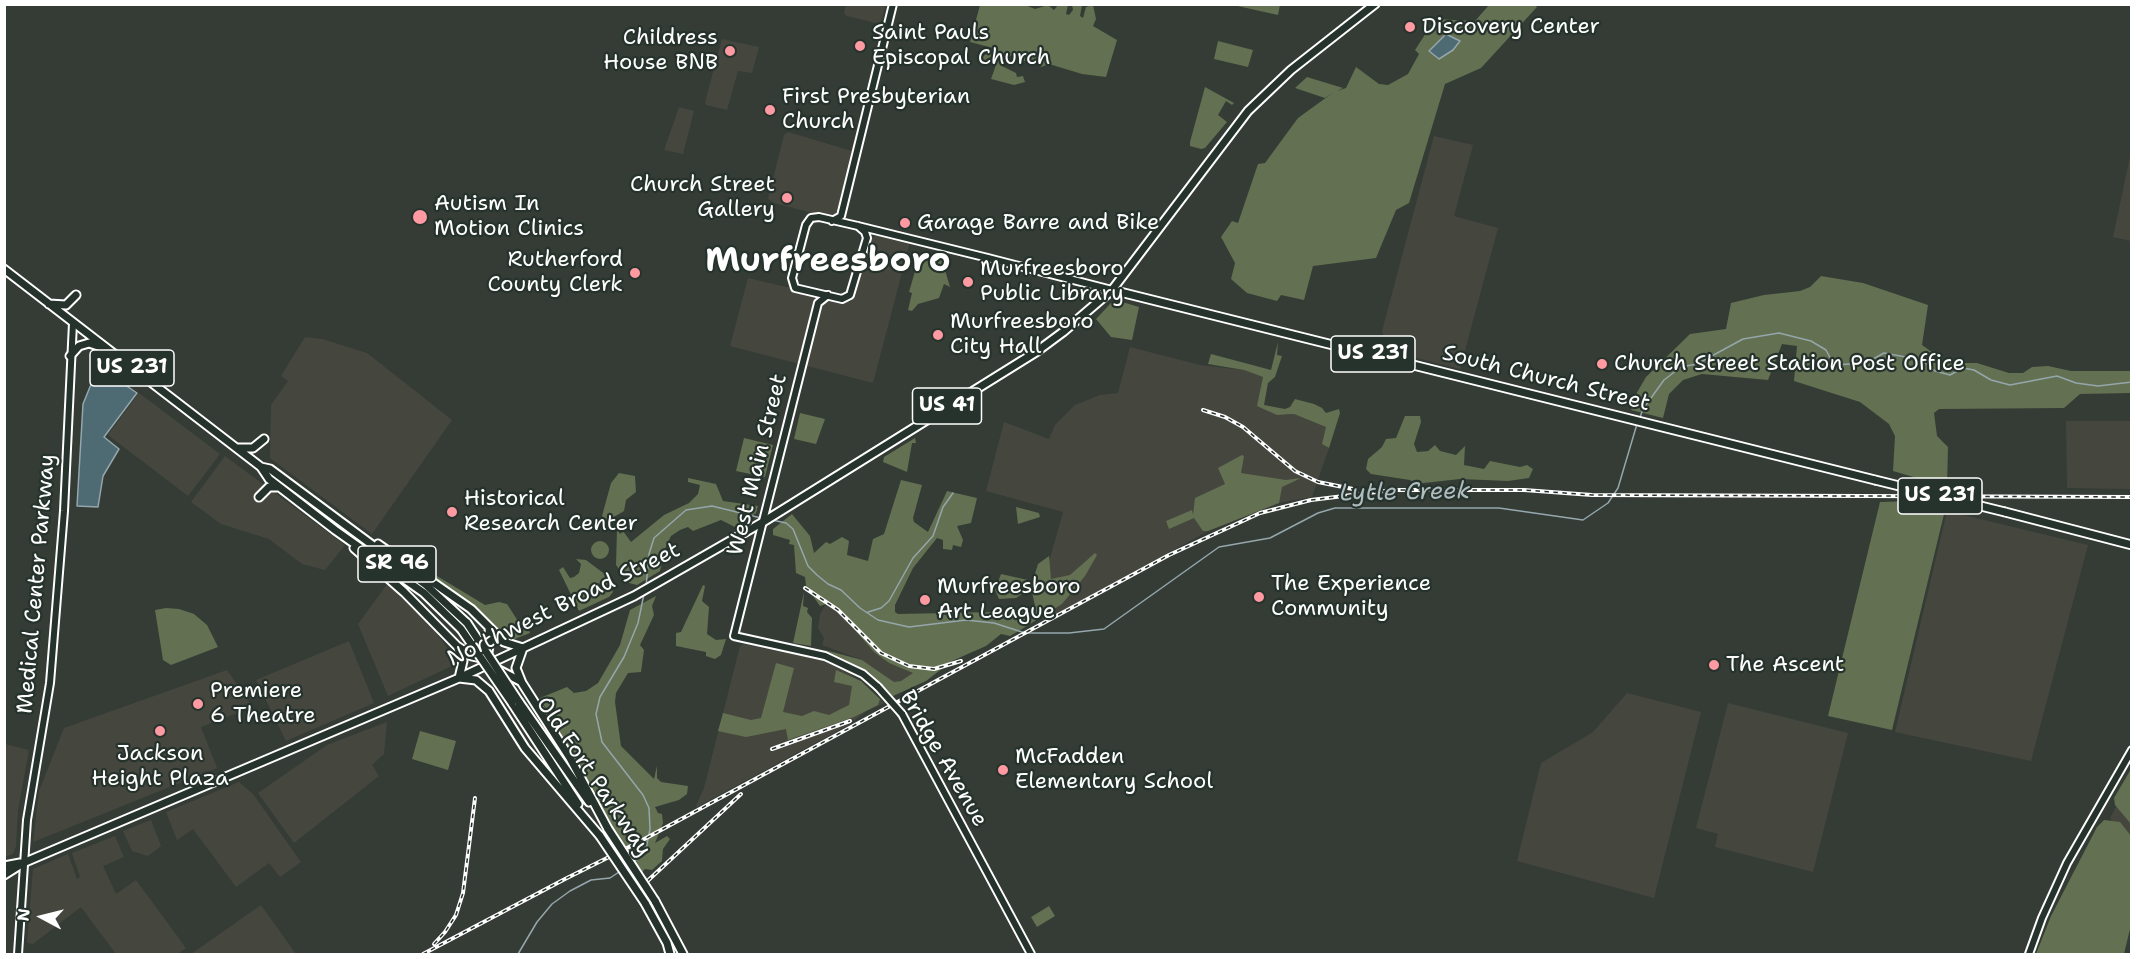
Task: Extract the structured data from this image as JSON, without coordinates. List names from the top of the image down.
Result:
{
  "streets": {
    "main road": [
      "US 231",
      "South Church Street",
      "US 41",
      "SR 96",
      "Northwest Broad Street",
      "Old Fort Parkway"
    ],
    "street": ["West Main Street", "Medical Center Parkway", "Bridge Avenue"]
  },
  "crossings": [
    ["US 231", "SR 96"],
    ["US 231", "Medical Center Parkway"],
    ["South Church Street", "US 41"],
    ["South Church Street", "Northwest Broad Street"],
    ["US 41", "Northwest Broad Street"],
    ["West Main Street", "Northwest Broad Street"],
    ["West Main Street", "Bridge Avenue"],
    ["SR 96", "Old Fort Parkway"],
    ["Medical Center Parkway", "Northwest Broad Street"]
  ],
  "districts": ["Murfreesboro"],
  "water": ["Lytle Creek"],
  "places": [
    "Discovery Center",
    "Saint Pauls Episcopal Church",
    "Childress House BNB",
    "First Presbyterian Church",
    "Church Street Gallery",
    "Autism In Motion Clinics",
    "Garage Barre and Bike",
    "Rutherford County Clerk",
    "Murfreesboro Public Library",
    "Murfreesboro City Hall",
    "Church Street Station Post Office",
    "Historical Research Center",
    "The Experience Community",
    "Murfreesboro Art League",
    "The Ascent",
    "Premiere 6 Theatre",
    "Jackson Height Plaza",
    "McFadden Elementary School"
  ],
  "north": "left"
}
